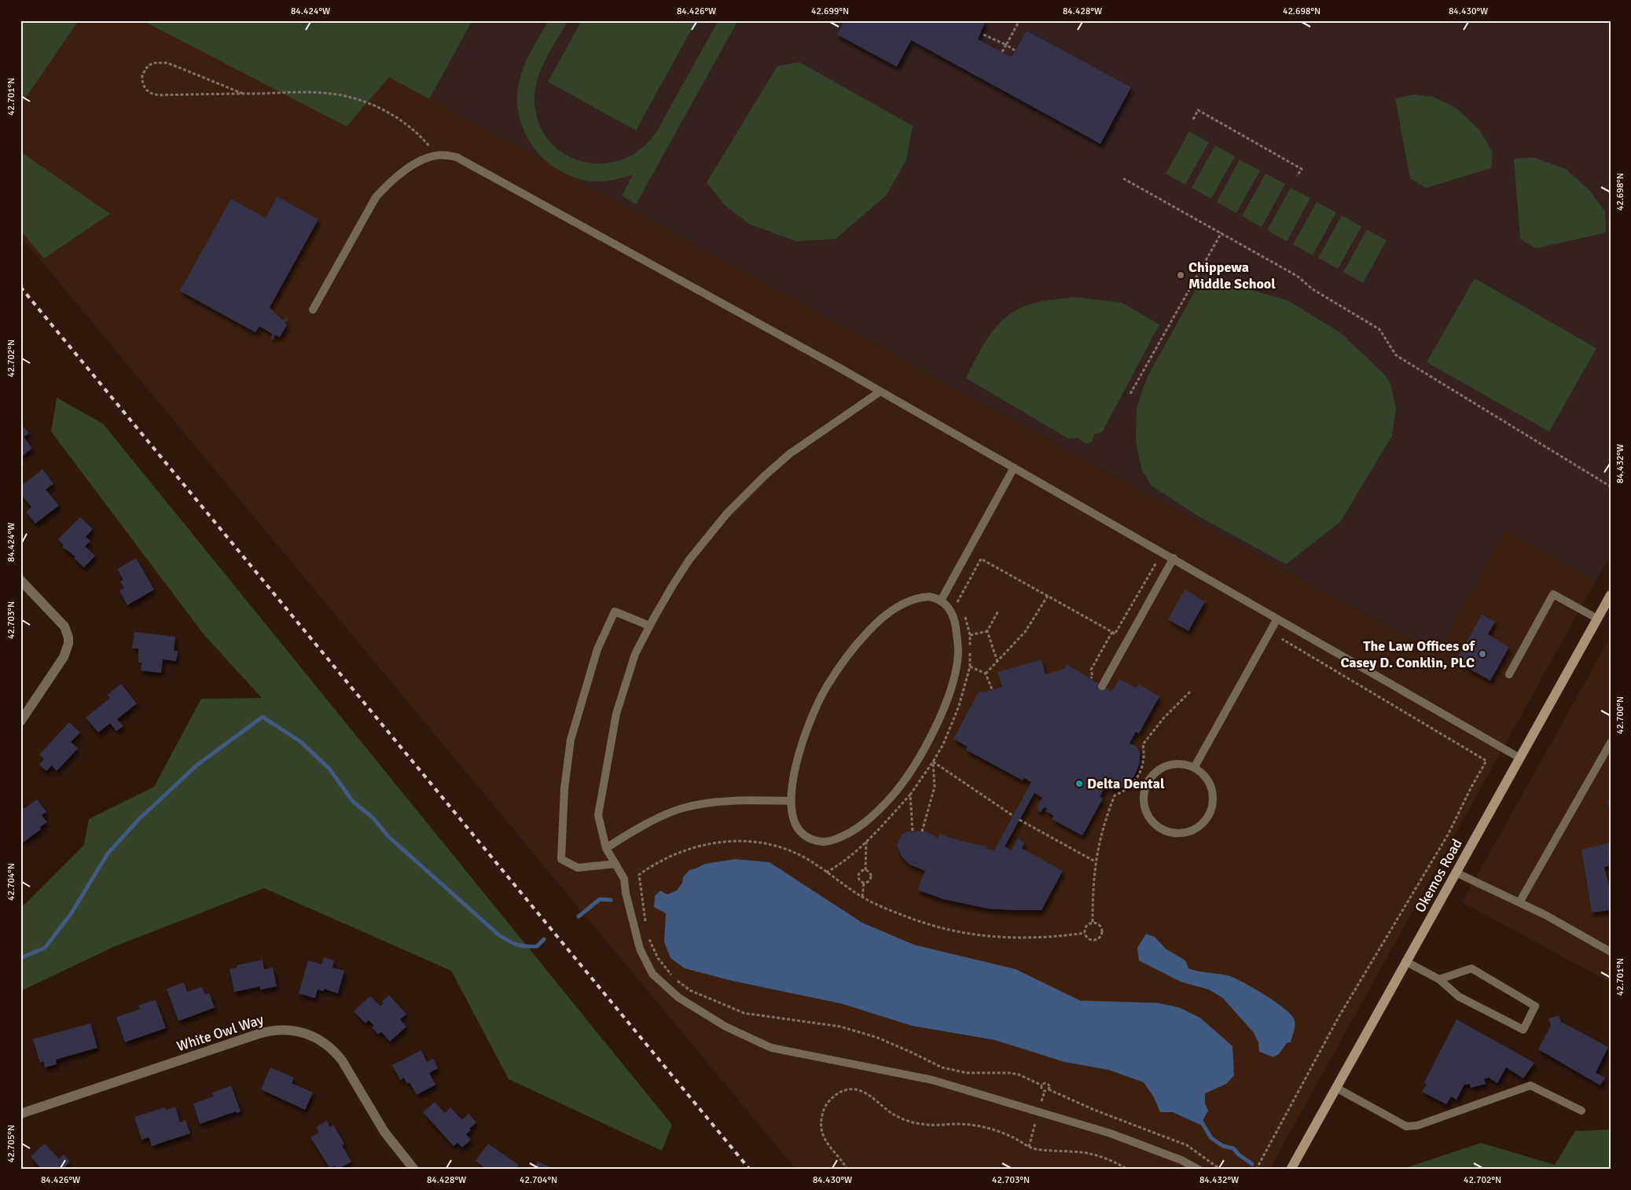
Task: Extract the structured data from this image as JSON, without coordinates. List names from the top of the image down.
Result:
{
  "streets": {
    "main road": ["Okemos Road"],
    "street": ["White Owl Way"]
  },
  "places": ["Chippewa Middle School", "The Law Offices of Casey D. Conklin, PLC", "Delta Dental"],
  "coordinates": [
    "84.424°W",
    "84.426°W",
    "42.699°N",
    "84.428°W",
    "42.698°N",
    "84.430°W",
    "42.701°N",
    "42.702°N",
    "84.432°W",
    "42.703°N",
    "42.700°N",
    "42.704°N",
    "42.705°N"
  ]
}
